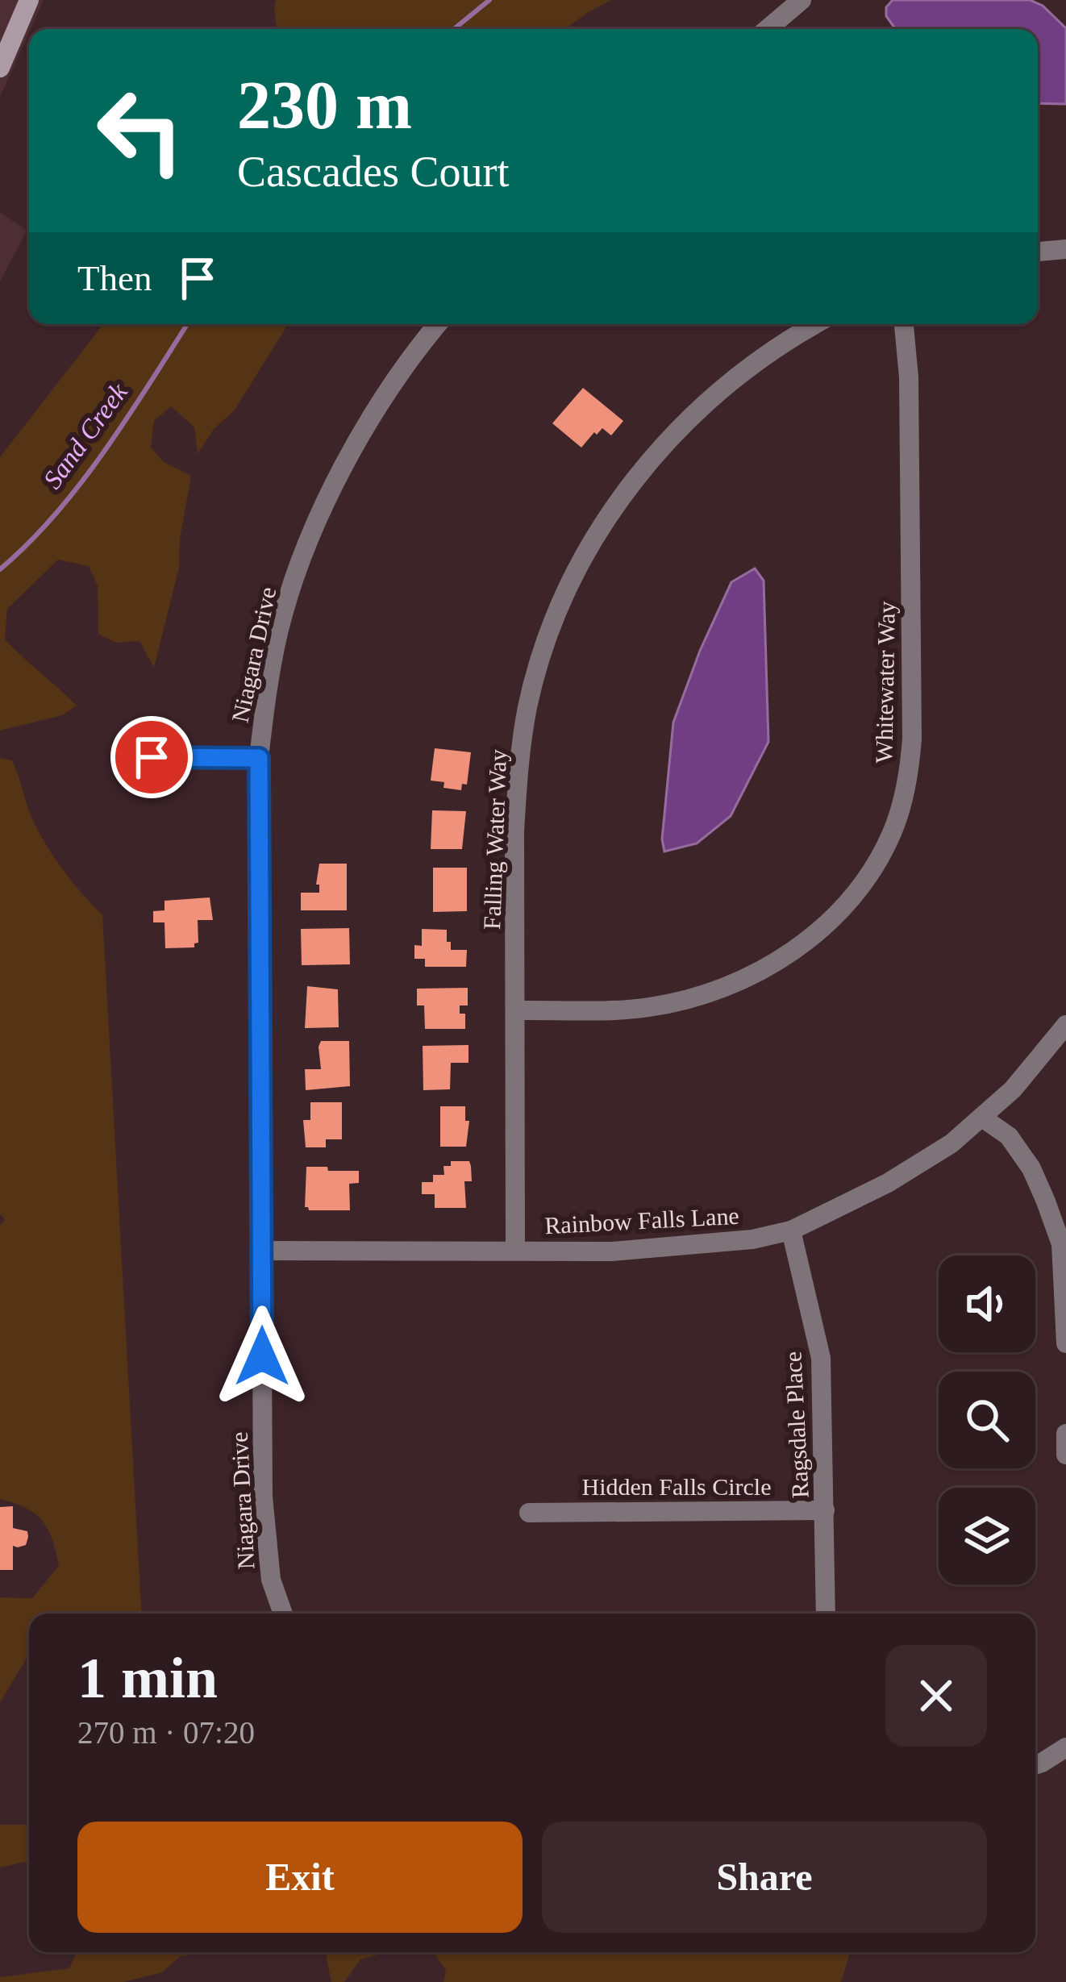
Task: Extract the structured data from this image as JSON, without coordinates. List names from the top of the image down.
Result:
{
  "streets": {
    "street": [
      "Niagara Drive",
      "Whitewater Way",
      "Falling Water Way",
      "Rainbow Falls Lane",
      "Ragsdale Place",
      "Hidden Falls Circle"
    ]
  },
  "crossings": [
    ["Niagara Drive", "Rainbow Falls Lane"],
    ["Whitewater Way", "Falling Water Way"],
    ["Falling Water Way", "Rainbow Falls Lane"],
    ["Rainbow Falls Lane", "Ragsdale Place"],
    ["Ragsdale Place", "Hidden Falls Circle"]
  ],
  "water": ["Sand Creek"],
  "page": {
    "turn": ["230 m", "Cascades Court"],
    "then": "Then",
    "heading": ["1 min", "270 m · 07:20"],
    "buttons": ["Exit", "Share"]
  }
}
